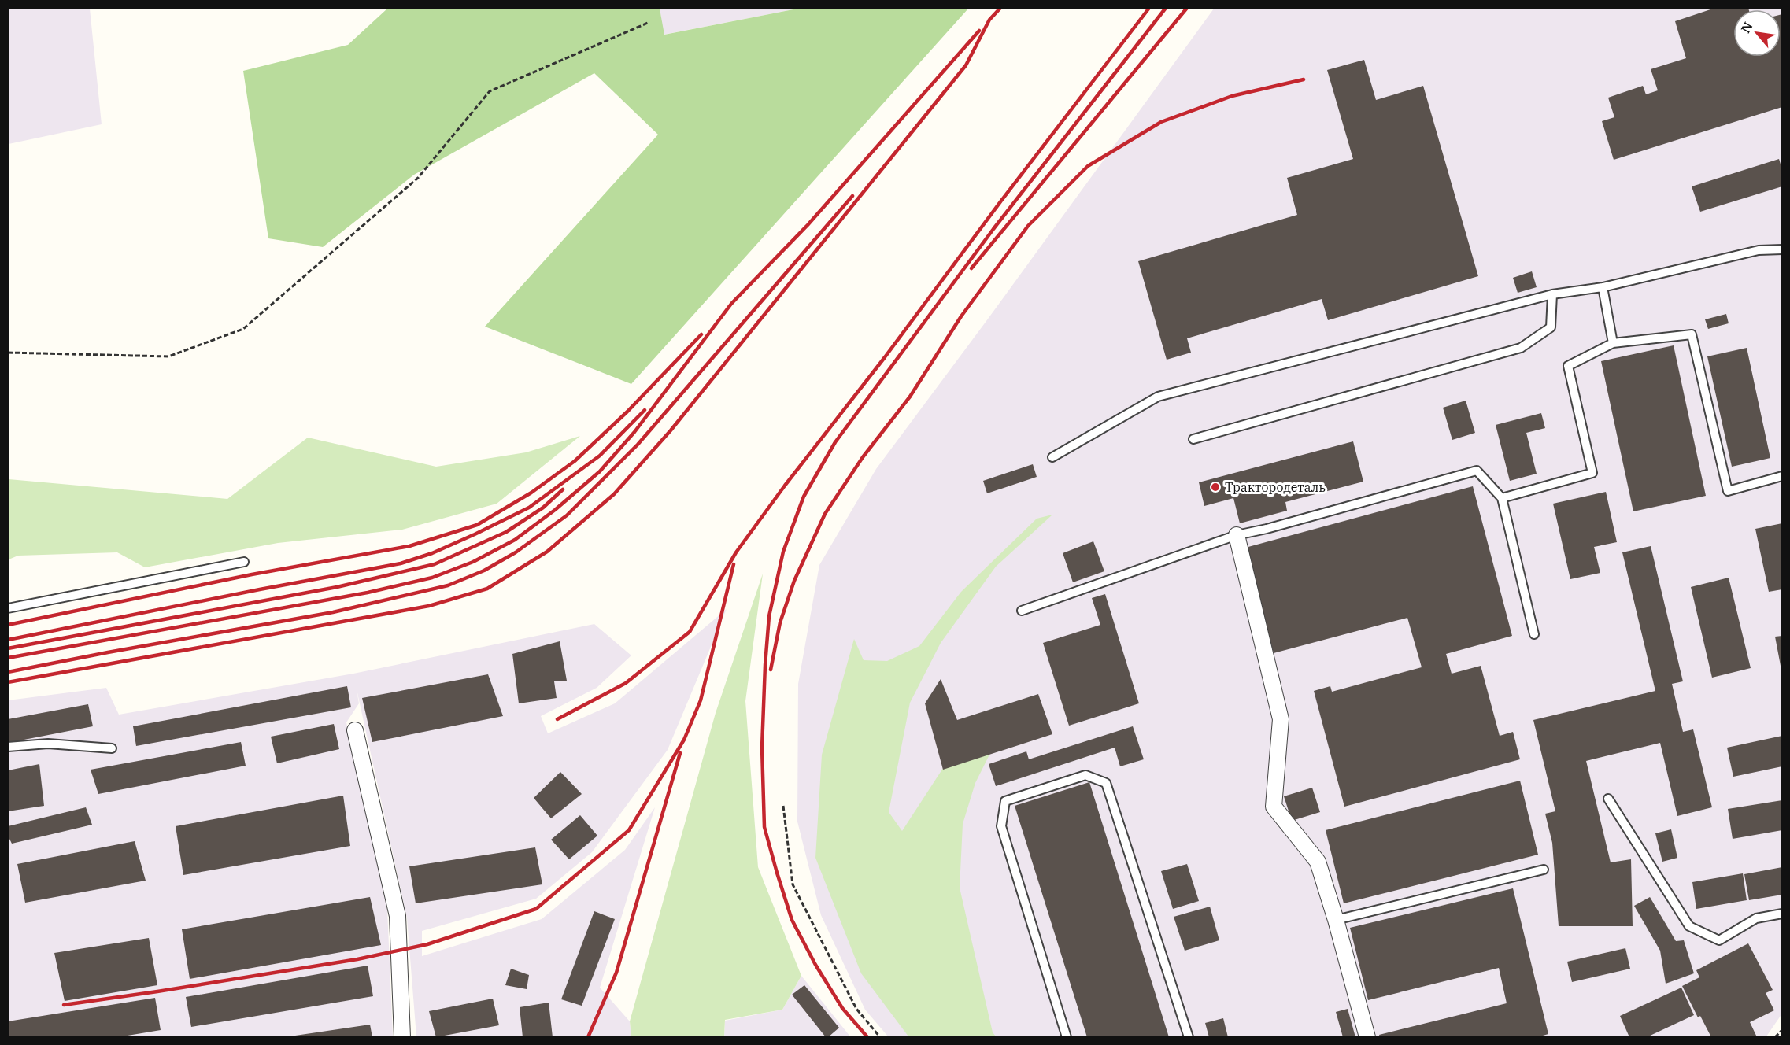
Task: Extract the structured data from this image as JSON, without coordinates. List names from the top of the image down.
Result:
{
  "places": ["Трактородеталь"],
  "north": "top left"
}
